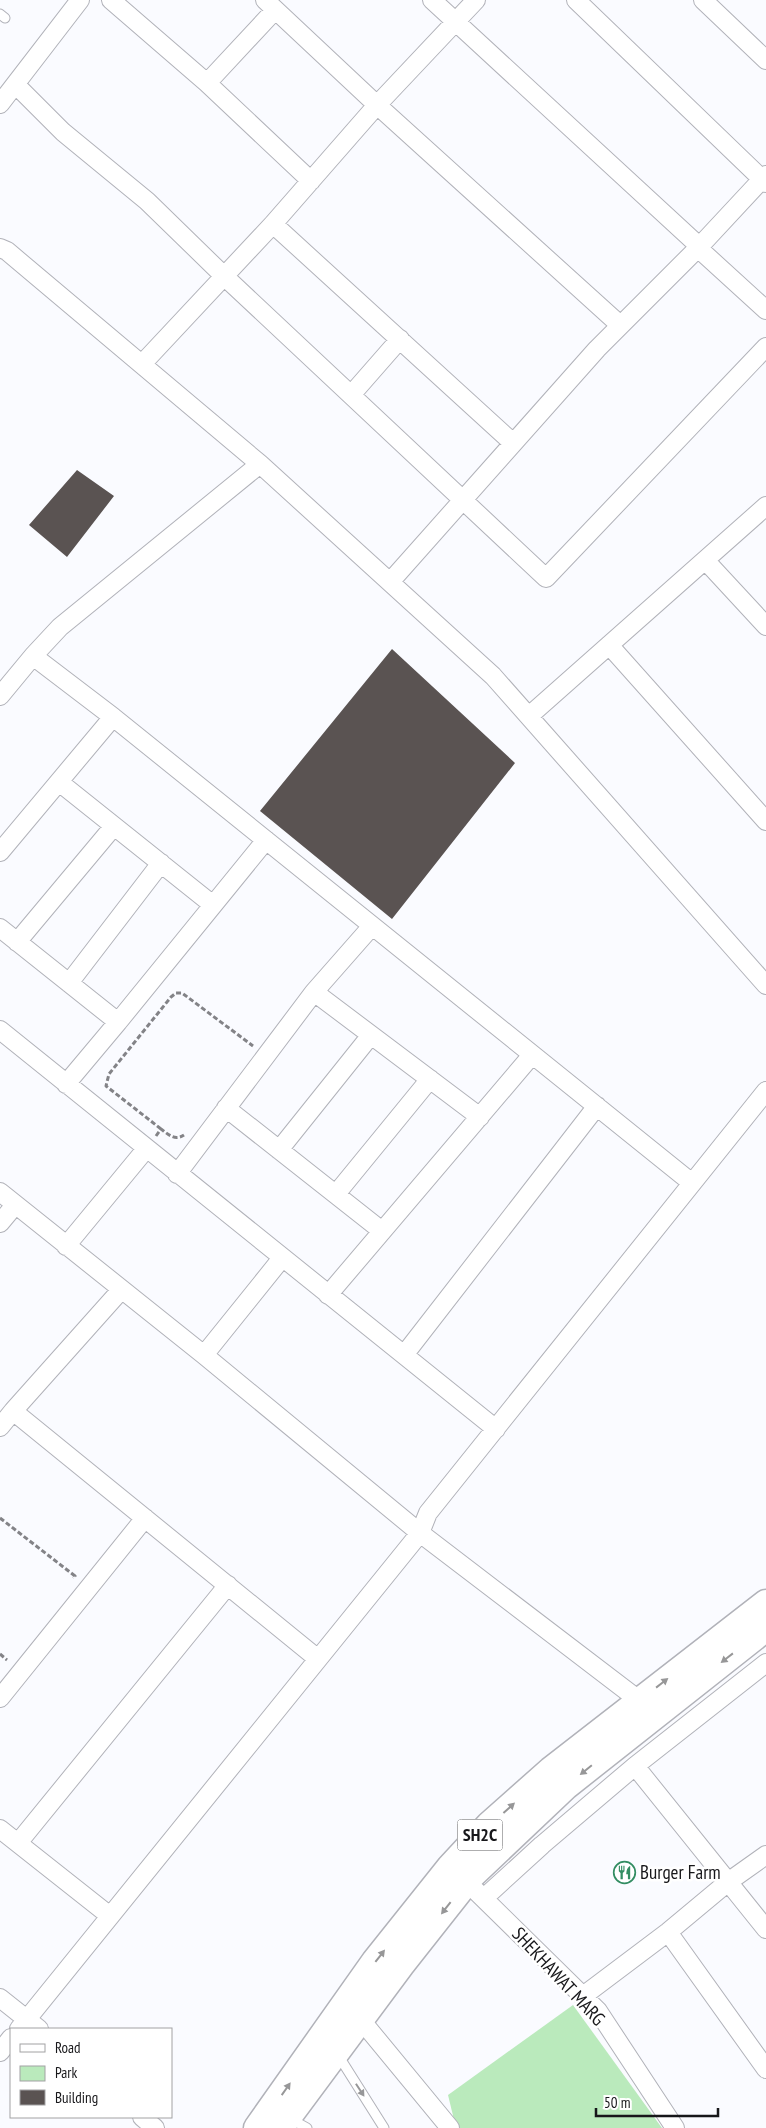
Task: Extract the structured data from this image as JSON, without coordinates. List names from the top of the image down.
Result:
{
  "streets": {
    "main road": ["SH2C"],
    "street": ["SHEKHAWAT MARG"]
  },
  "crossings": [
    ["SH2C", "SHEKHAWAT MARG"]
  ],
  "places": {
    "restaurant": ["Burger Farm"]
  },
  "legend": ["Road", "Park", "Building"],
  "scale_bar": "50 m"
}
